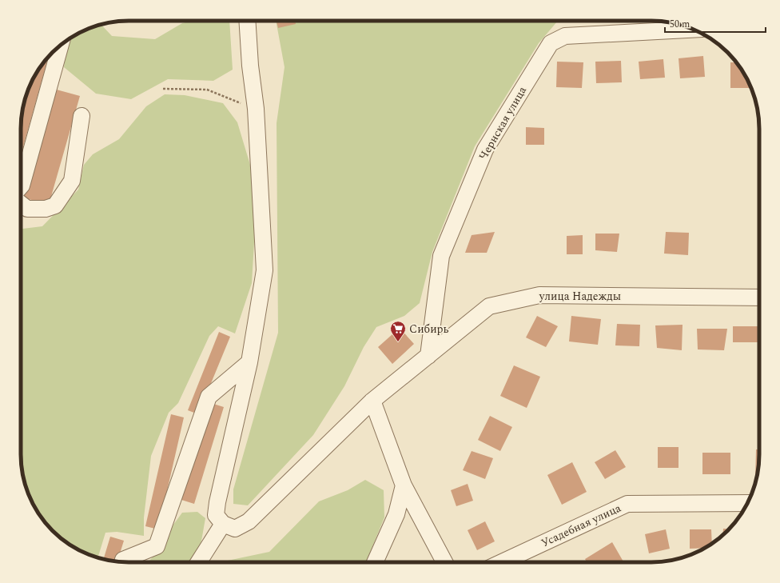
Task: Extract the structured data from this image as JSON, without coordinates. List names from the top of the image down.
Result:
{
  "streets": {
    "street": ["Чернская улица", "улица Надежды", "Усадебная улица"]
  },
  "crossings": [
    ["Чернская улица", "улица Надежды"]
  ],
  "places": {
    "supermarket": ["Сибирь"]
  },
  "scale_bar": "50 m"
}
